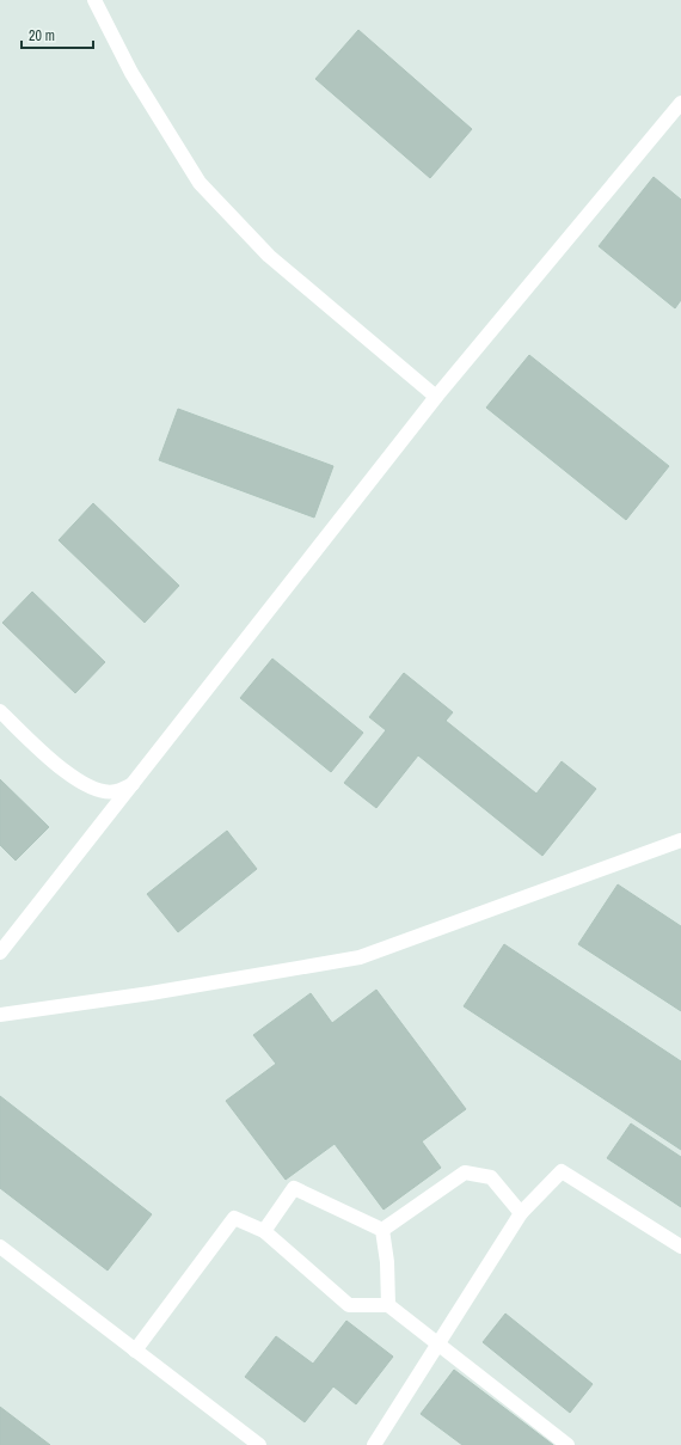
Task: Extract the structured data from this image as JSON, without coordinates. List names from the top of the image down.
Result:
{
  "scale_bar": "20 m"
}
